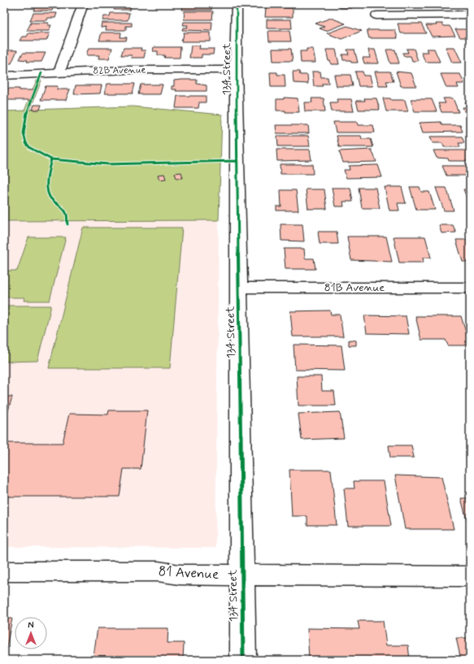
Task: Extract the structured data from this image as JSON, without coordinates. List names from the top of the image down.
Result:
{
  "streets": {
    "street": [
      "134 Street",
      "82B Avenue",
      "81B Avenue",
      "81 Avenue"
    ]
  },
  "crossings": [
    ["134 Street", "82B Avenue"],
    ["134 Street", "81B Avenue"],
    ["134 Street", "81 Avenue"]
  ],
  "north": "top"
}
